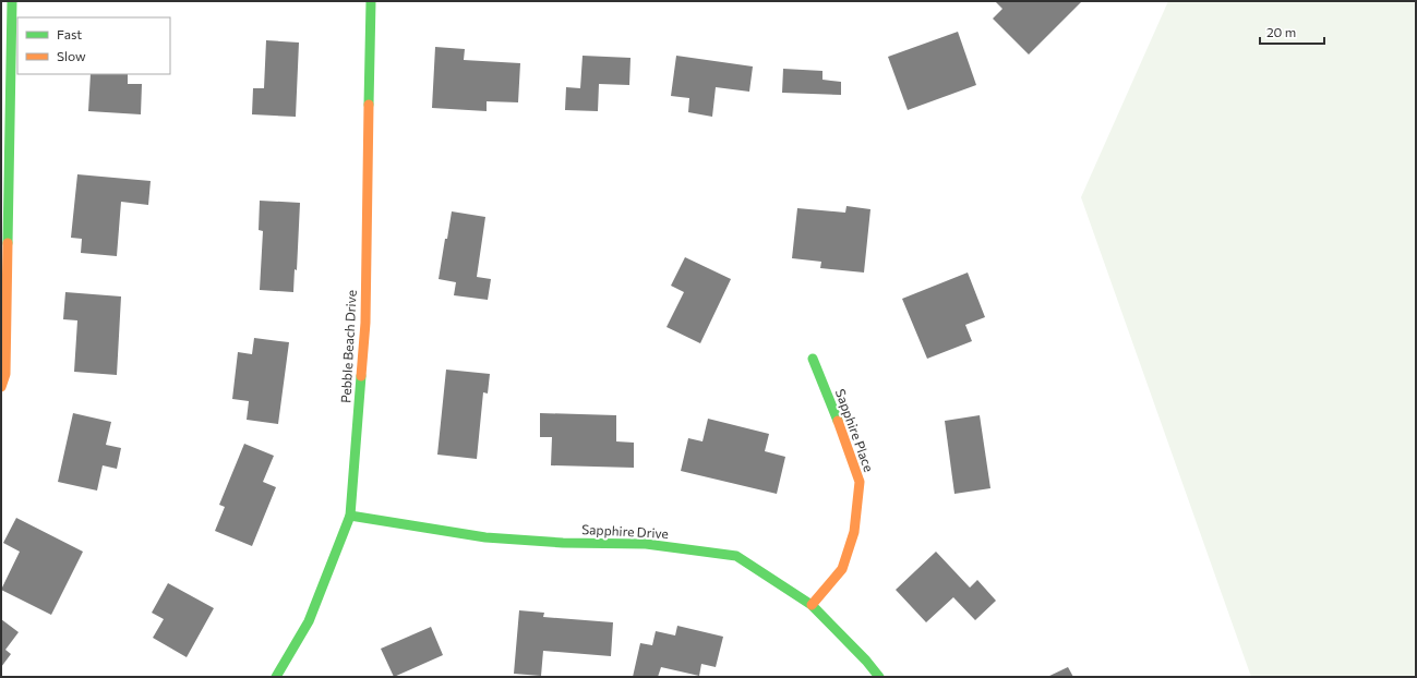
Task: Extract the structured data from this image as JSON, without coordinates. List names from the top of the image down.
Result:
{
  "streets": {
    "street": ["Pebble Beach Drive", "Sapphire Place", "Sapphire Drive"]
  },
  "crossings": [
    ["Pebble Beach Drive", "Sapphire Drive"],
    ["Sapphire Place", "Sapphire Drive"]
  ],
  "legend": ["Fast", "Slow"],
  "scale_bar": "20 m"
}
